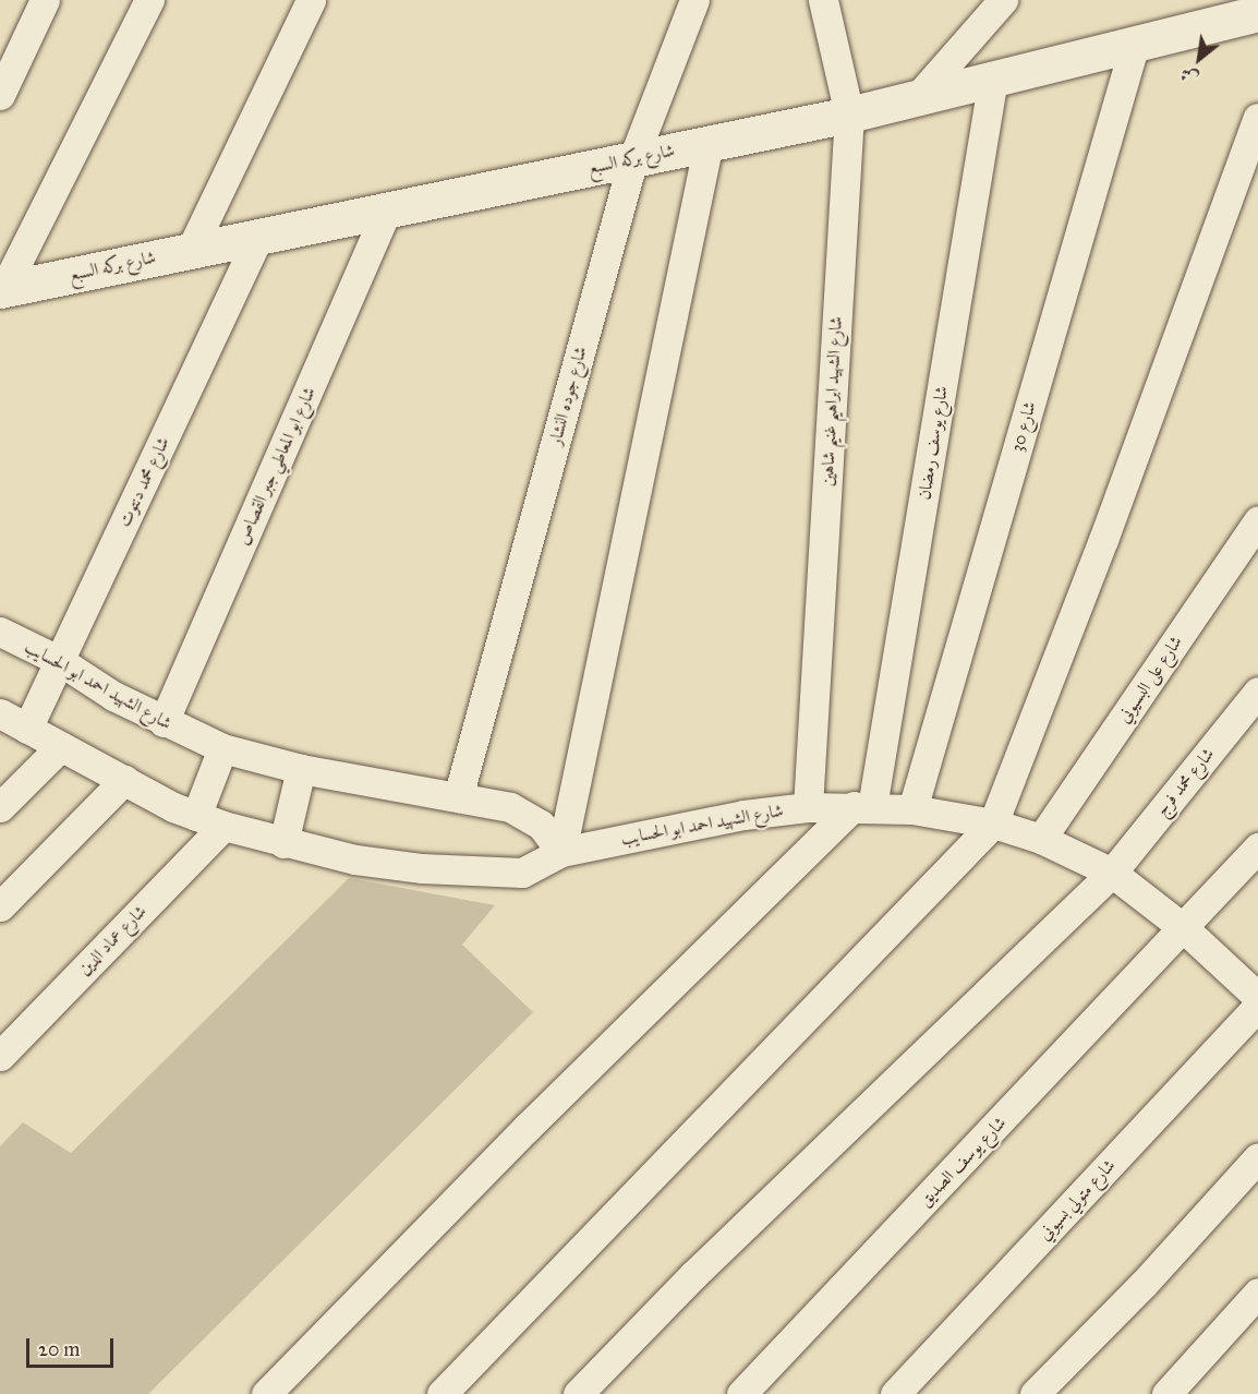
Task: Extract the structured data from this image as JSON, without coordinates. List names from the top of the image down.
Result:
{
  "streets": {
    "main road": ["شارع بركه السبع"],
    "street": [
      "شارع جوده النشار",
      "شارع الشهيد ابراهيم غنيم شاهين",
      "شارع 30",
      "شارع يوسف رمضان",
      "شارع ابو المعاطي جبر القصاص",
      "شارع محمد دنتوت",
      "شارع على البسيوني",
      "شارع الشهيد احمد ابو الحسايب",
      "شارع محمد فرج",
      "شارع عماد الدين",
      "شارع يوسف الصديق",
      "شارع متولي بسيوني"
    ]
  },
  "crossings": [
    ["شارع بركه السبع", "شارع جوده النشار"],
    ["شارع بركه السبع", "شارع الشهيد ابراهيم غنيم شاهين"],
    ["شارع بركه السبع", "شارع 30"],
    ["شارع بركه السبع", "شارع يوسف رمضان"],
    ["شارع بركه السبع", "شارع ابو المعاطي جبر القصاص"],
    ["شارع بركه السبع", "شارع محمد دنتوت"],
    ["شارع جوده النشار", "شارع الشهيد احمد ابو الحسايب"],
    ["شارع الشهيد ابراهيم غنيم شاهين", "شارع الشهيد احمد ابو الحسايب"],
    ["شارع 30", "شارع الشهيد احمد ابو الحسايب"],
    ["شارع يوسف رمضان", "شارع الشهيد احمد ابو الحسايب"],
    ["شارع ابو المعاطي جبر القصاص", "شارع الشهيد احمد ابو الحسايب"],
    ["شارع محمد دنتوت", "شارع الشهيد احمد ابو الحسايب"],
    ["شارع على البسيوني", "شارع الشهيد احمد ابو الحسايب"],
    ["شارع الشهيد احمد ابو الحسايب", "شارع محمد فرج"],
    ["شارع الشهيد احمد ابو الحسايب", "شارع عماد الدين"],
    ["شارع الشهيد احمد ابو الحسايب", "شارع يوسف الصديق"]
  ],
  "scale_bar": "20 m",
  "north": "bottom left"
}
